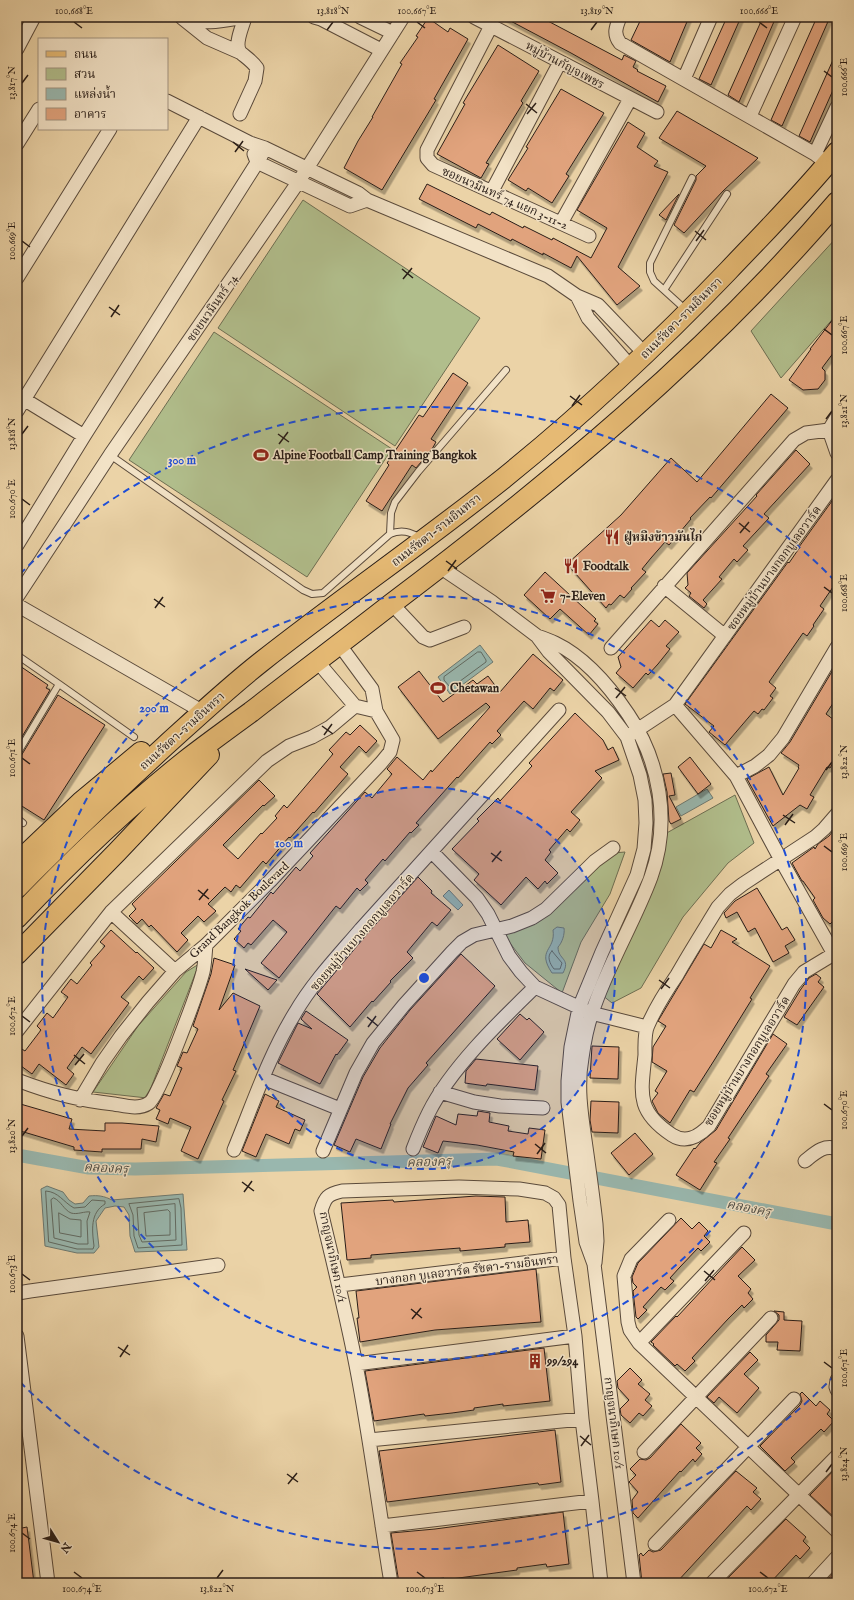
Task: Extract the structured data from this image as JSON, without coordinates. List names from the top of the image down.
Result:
{
  "streets": {
    "main road": ["ถนนรัชดา-รามอินทรา"],
    "street": [
      "หมู่บ้านกัญจเพชร",
      "ซอยนวมินทร์ 74 แยก 3-11-2",
      "ซอยนวมินทร์ 74",
      "ซอยหมู่บ้านบางกอกบูเลอวาร์ด",
      "Grand Bangkok Boulevard",
      "กาญจนาภิเษก 10/1",
      "บางกอก บูเลอวาร์ด รัชดา-รามอินทรา"
    ]
  },
  "crossings": [
    ["หมู่บ้านกัญจเพชร", "ซอยนวมินทร์ 74 แยก 3-11-2"],
    ["ถนนรัชดา-รามอินทรา", "Grand Bangkok Boulevard"],
    ["กาญจนาภิเษก 10/1", "บางกอก บูเลอวาร์ด รัชดา-รามอินทรา"]
  ],
  "water": ["คลองครุ"],
  "places": {
    "sports": ["Alpine Football Camp Training Bangkok", "Chetawan"],
    "restaurant": ["ฝู่หมิงข้าวมันไก่", "Foodtalk"],
    "supermarket": ["7-Eleven"],
    "building": ["99/294"]
  },
  "legend": [
    "ถนน",
    "สวน",
    "แหล่งน้ำ",
    "อาคาร"
  ],
  "north": "bottom right",
  "coordinates": [
    "100.668°E",
    "13.818°N",
    "100.667°E",
    "13.819°N",
    "100.666°E",
    "13.817°N",
    "100.669°E",
    "13.821°N",
    "100.670°E",
    "100.671°E",
    "13.822°N",
    "100.672°E",
    "13.820°N",
    "100.673°E",
    "13.824°N",
    "100.674°E"
  ],
  "rings": ["300 m", "200 m", "100 m"]
}
